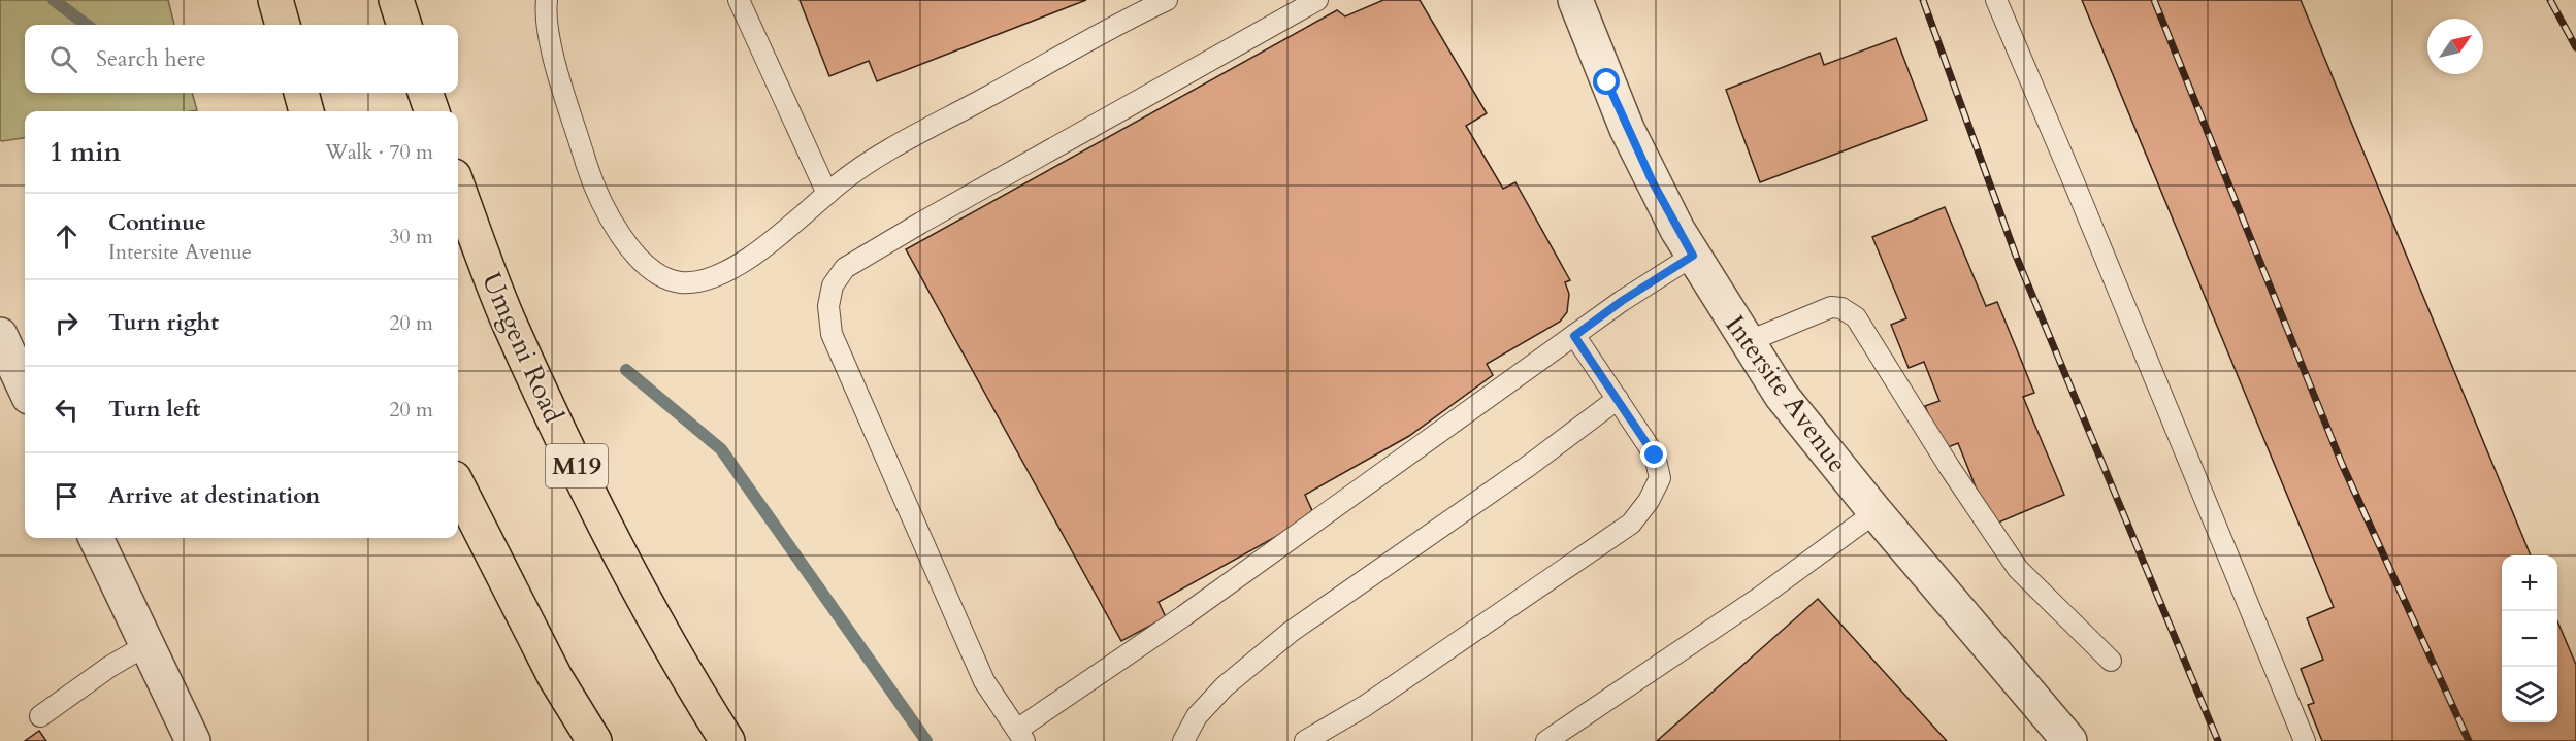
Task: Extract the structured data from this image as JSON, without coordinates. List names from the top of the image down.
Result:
{
  "streets": {
    "highway": ["Umgeni Road", "M19"],
    "street": ["Intersite Avenue"]
  },
  "north": "top right",
  "page": {
    "search": "Search here",
    "heading": ["1 min", "Walk · 70 m"],
    "list": [
      ["Continue", "Intersite Avenue", "30 m"],
      ["Turn right", "20 m"],
      ["Turn left", "20 m"],
      "Arrive at destination"
    ],
    "map_buttons": ["+", "−"]
  }
}
